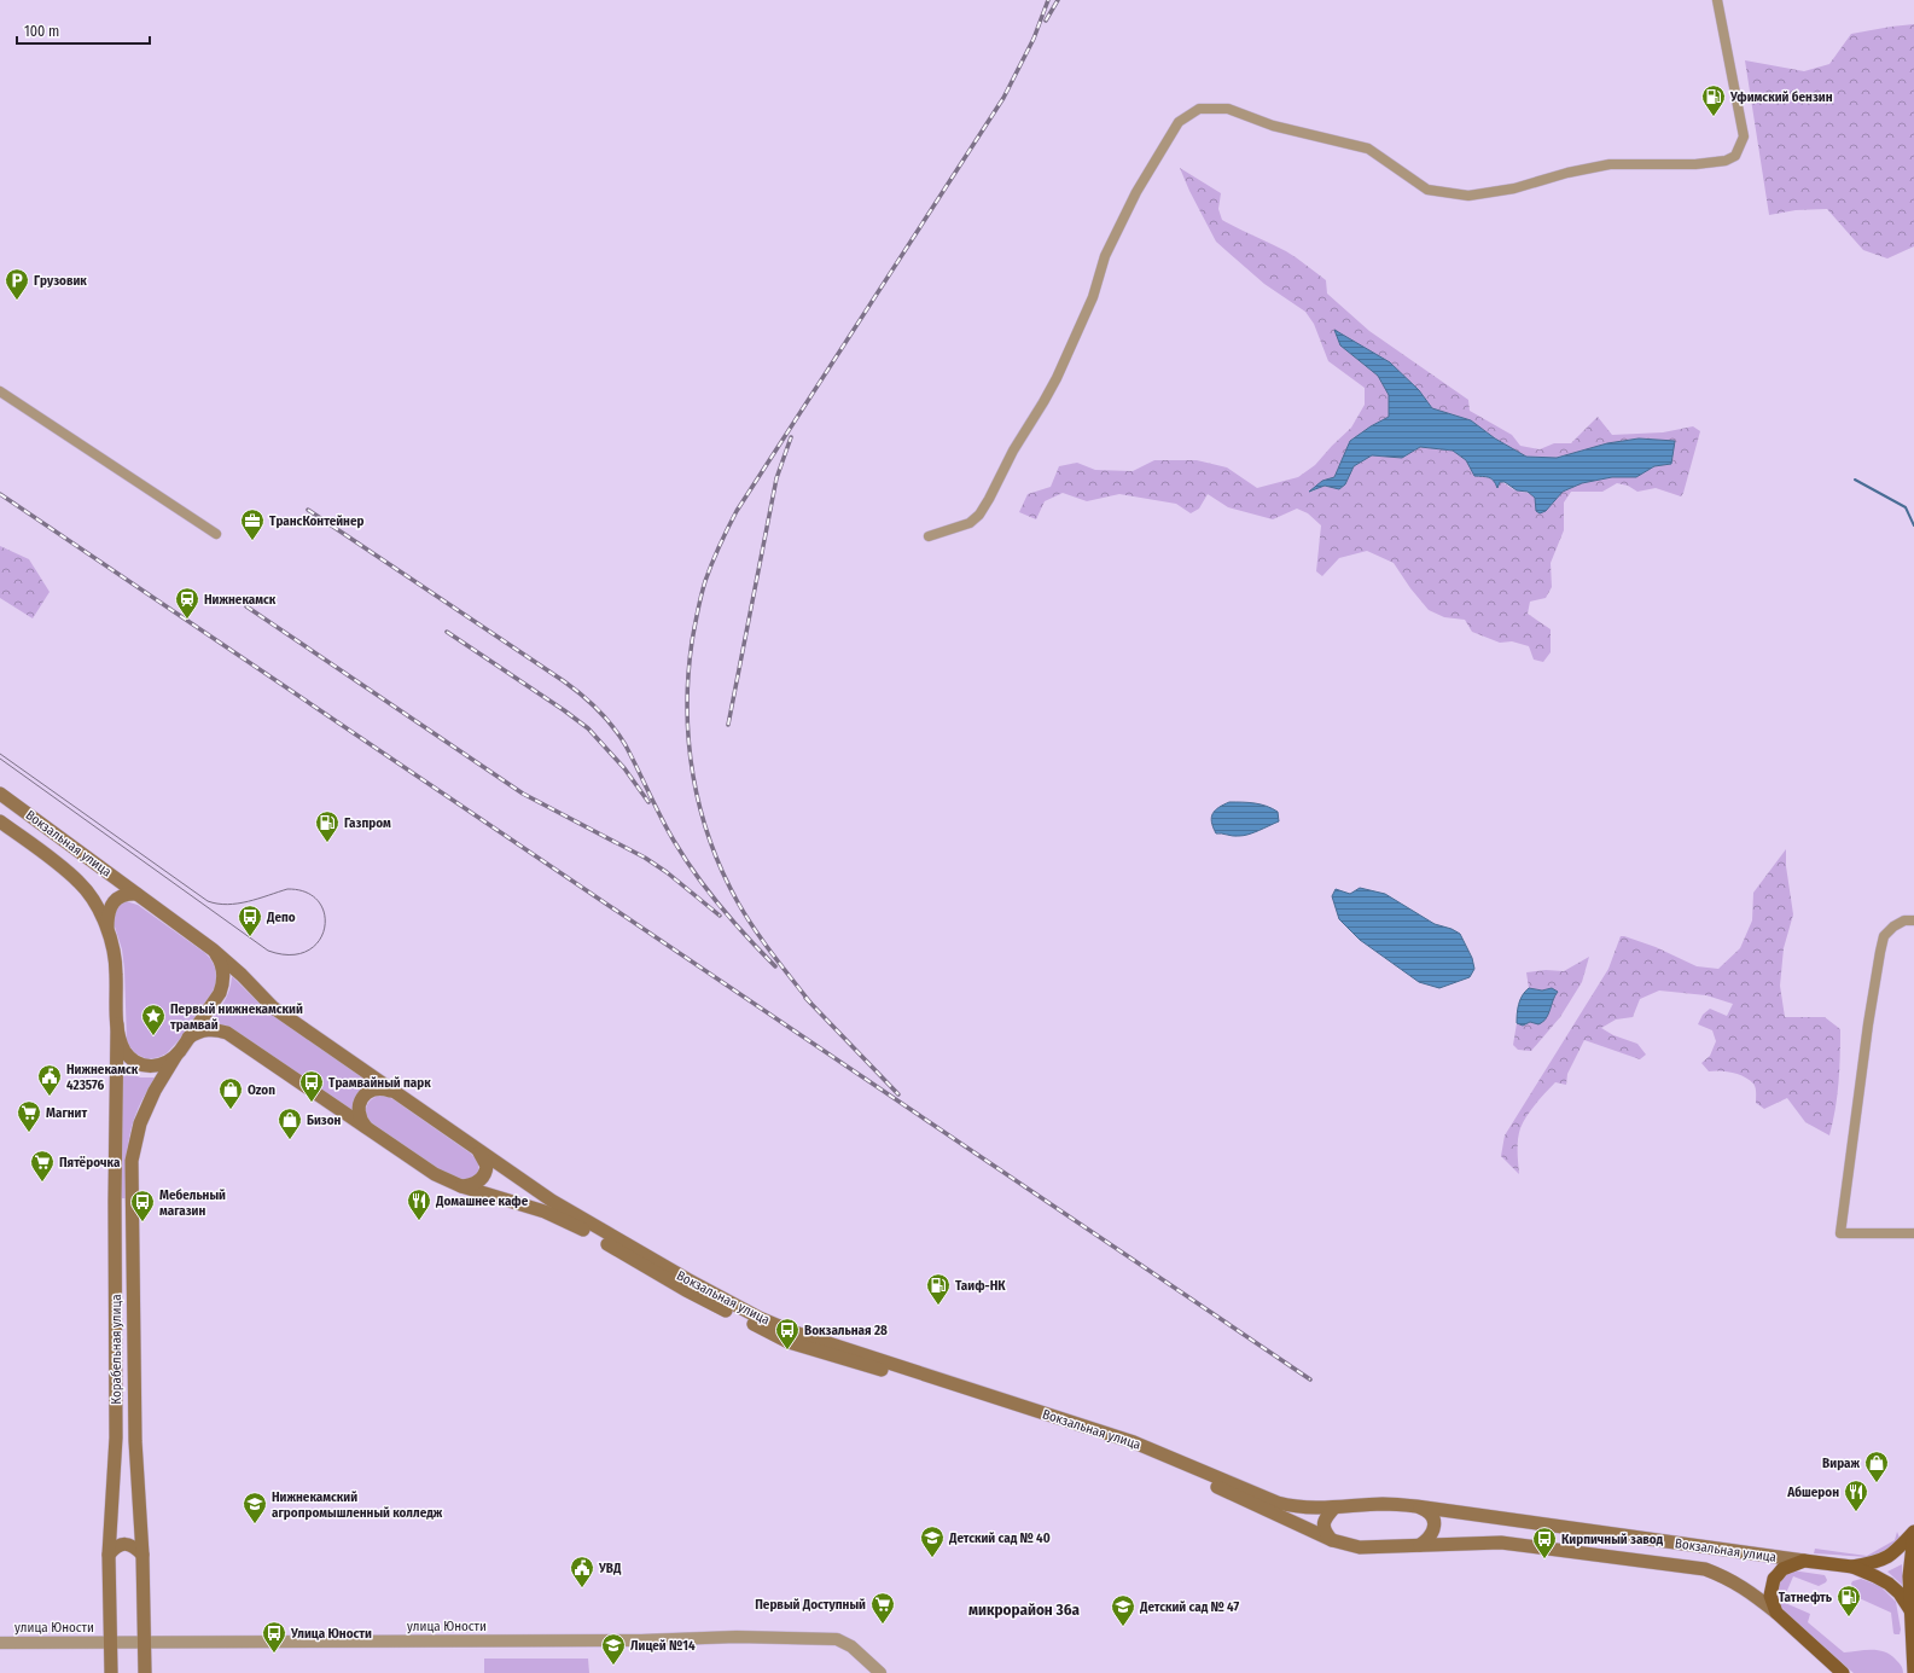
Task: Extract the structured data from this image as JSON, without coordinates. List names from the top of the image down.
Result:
{
  "streets": {
    "main road": ["Вокзальная улица", "Корабельная улица"],
    "street": ["улица Юности"]
  },
  "crossings": [
    ["Вокзальная улица", "Корабельная улица"],
    ["Корабельная улица", "улица Юности"]
  ],
  "districts": ["микрорайон 36а"],
  "places": {
    "fuel station": [
      "Уфимский бензин",
      "Газпром",
      "Таиф-НК",
      "Татнефть"
    ],
    "parking": ["Грузовик"],
    "office": ["ТрансКонтейнер"],
    "station": ["Нижнекамск"],
    "bus stop": [
      "Депо",
      "Трамвайный парк",
      "Мебельный магазин",
      "Вокзальная 28",
      "Кирпичный завод",
      "Улица Юности"
    ],
    "place": ["Первый нижнекамский трамвай"],
    "public building": ["Нижнекамск 423576", "УВД"],
    "shop": ["Ozon", "Бизон", "Вираж"],
    "supermarket": ["Магнит", "Пятёрочка", "Первый Доступный"],
    "restaurant": ["Домашнее кафе", "Абшерон"],
    "school or university": [
      "Нижнекамский агропромышленный колледж",
      "Детский сад № 40",
      "Детский сад № 47",
      "Лицей №14"
    ]
  },
  "scale_bar": "100 m"
}
